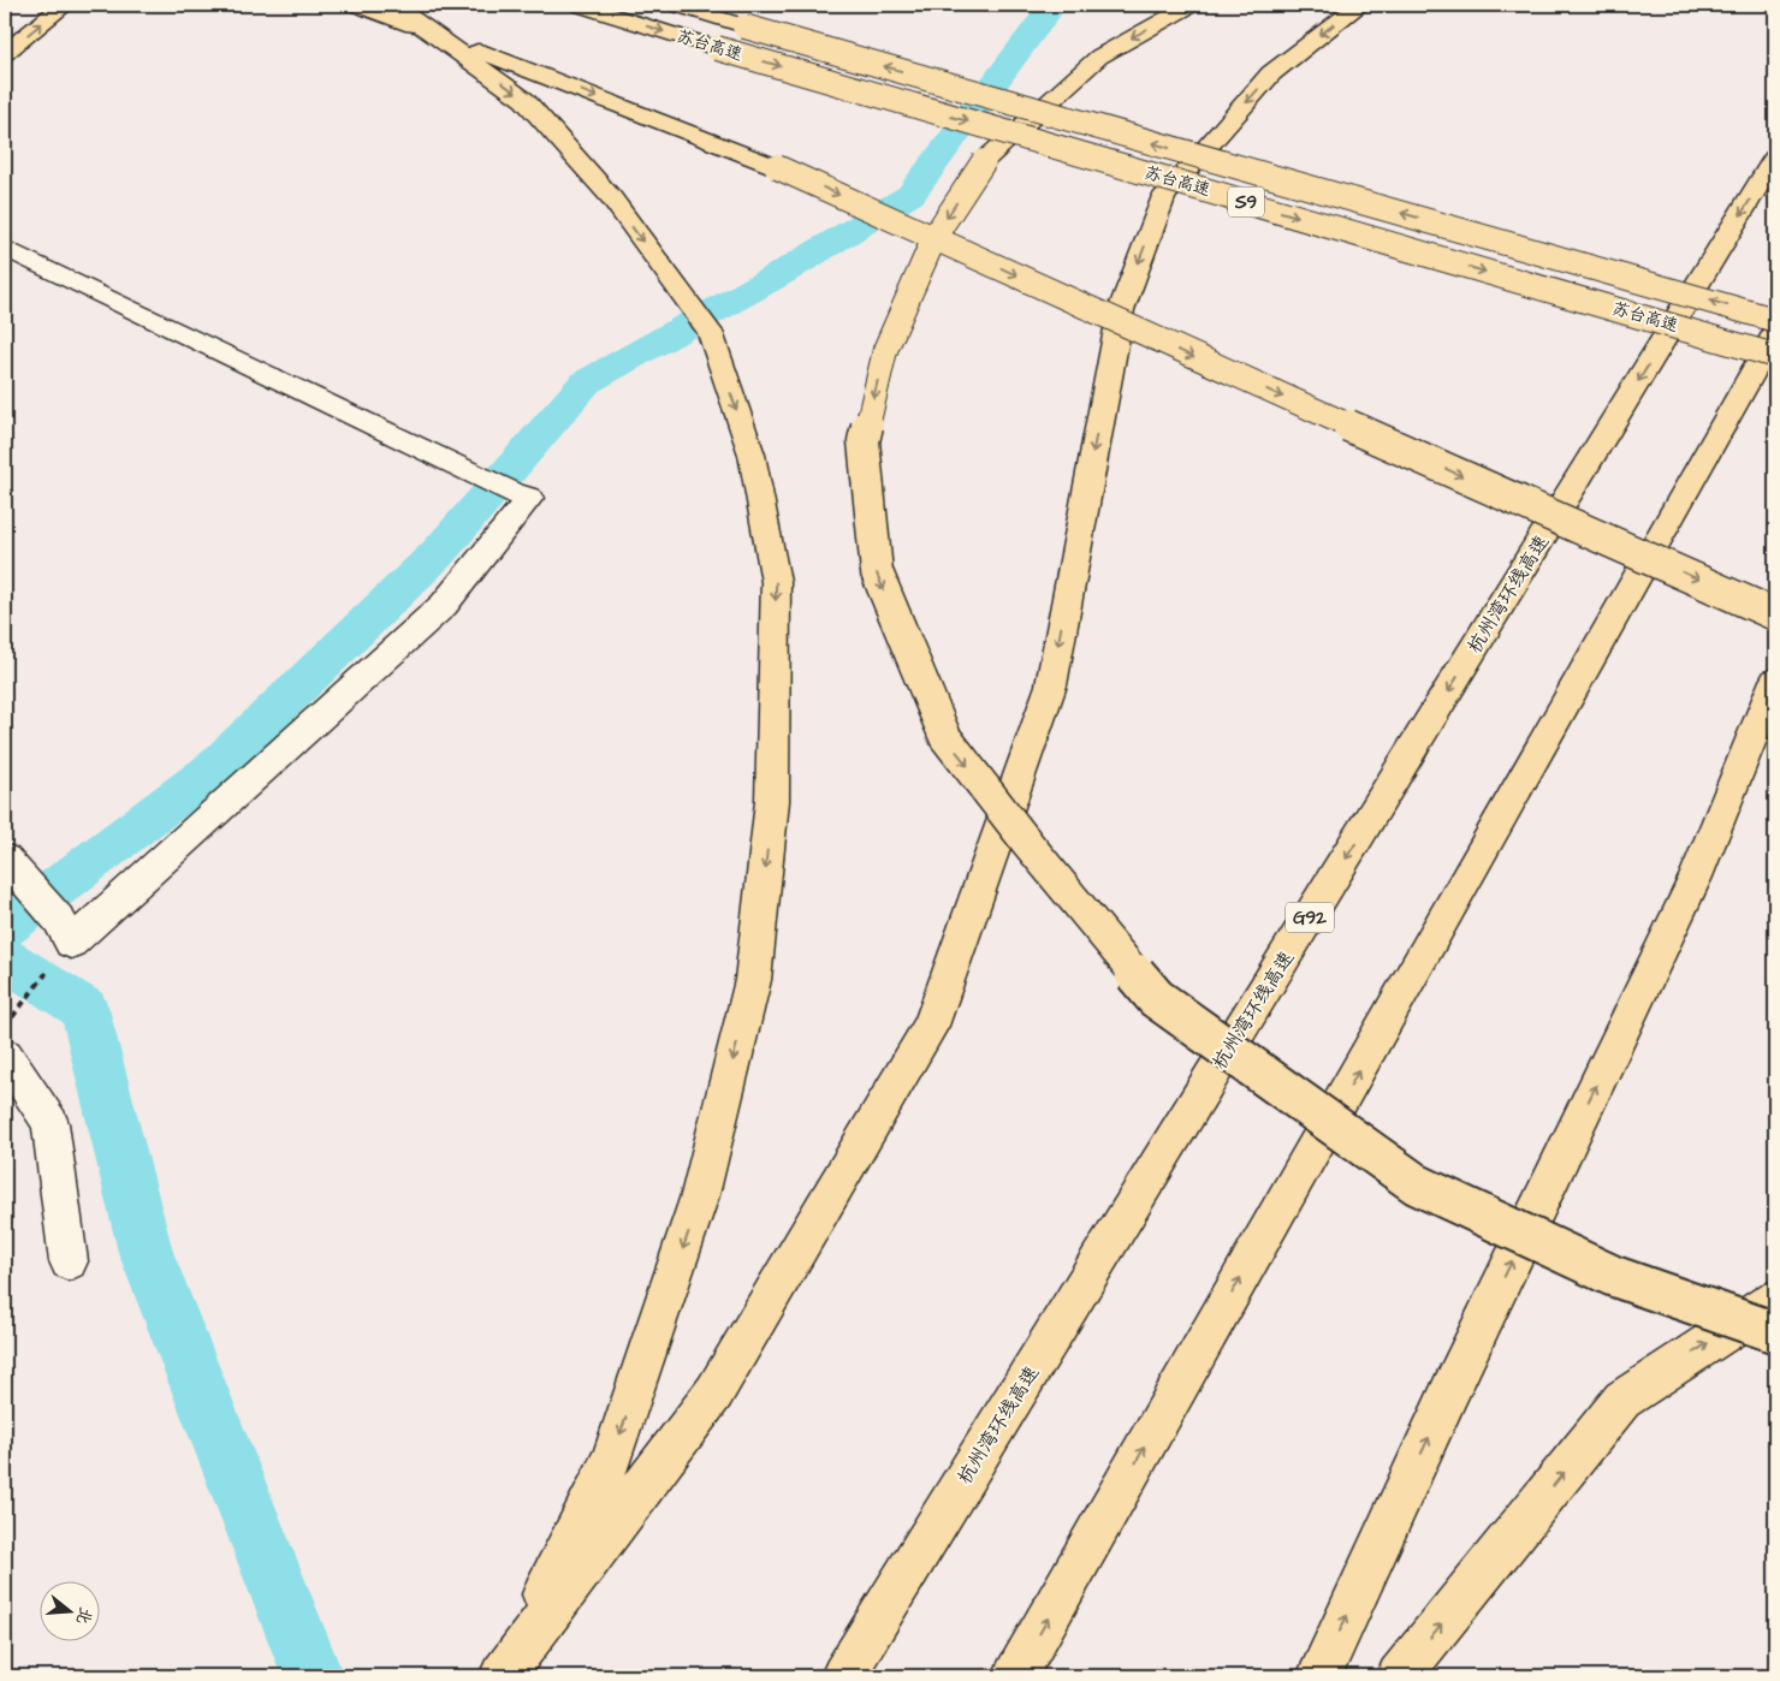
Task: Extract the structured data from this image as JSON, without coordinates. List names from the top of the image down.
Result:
{
  "streets": {
    "main road": [
      "苏台高速",
      "S9",
      "杭州湾环线高速",
      "G92"
    ]
  },
  "north": "right"
}
